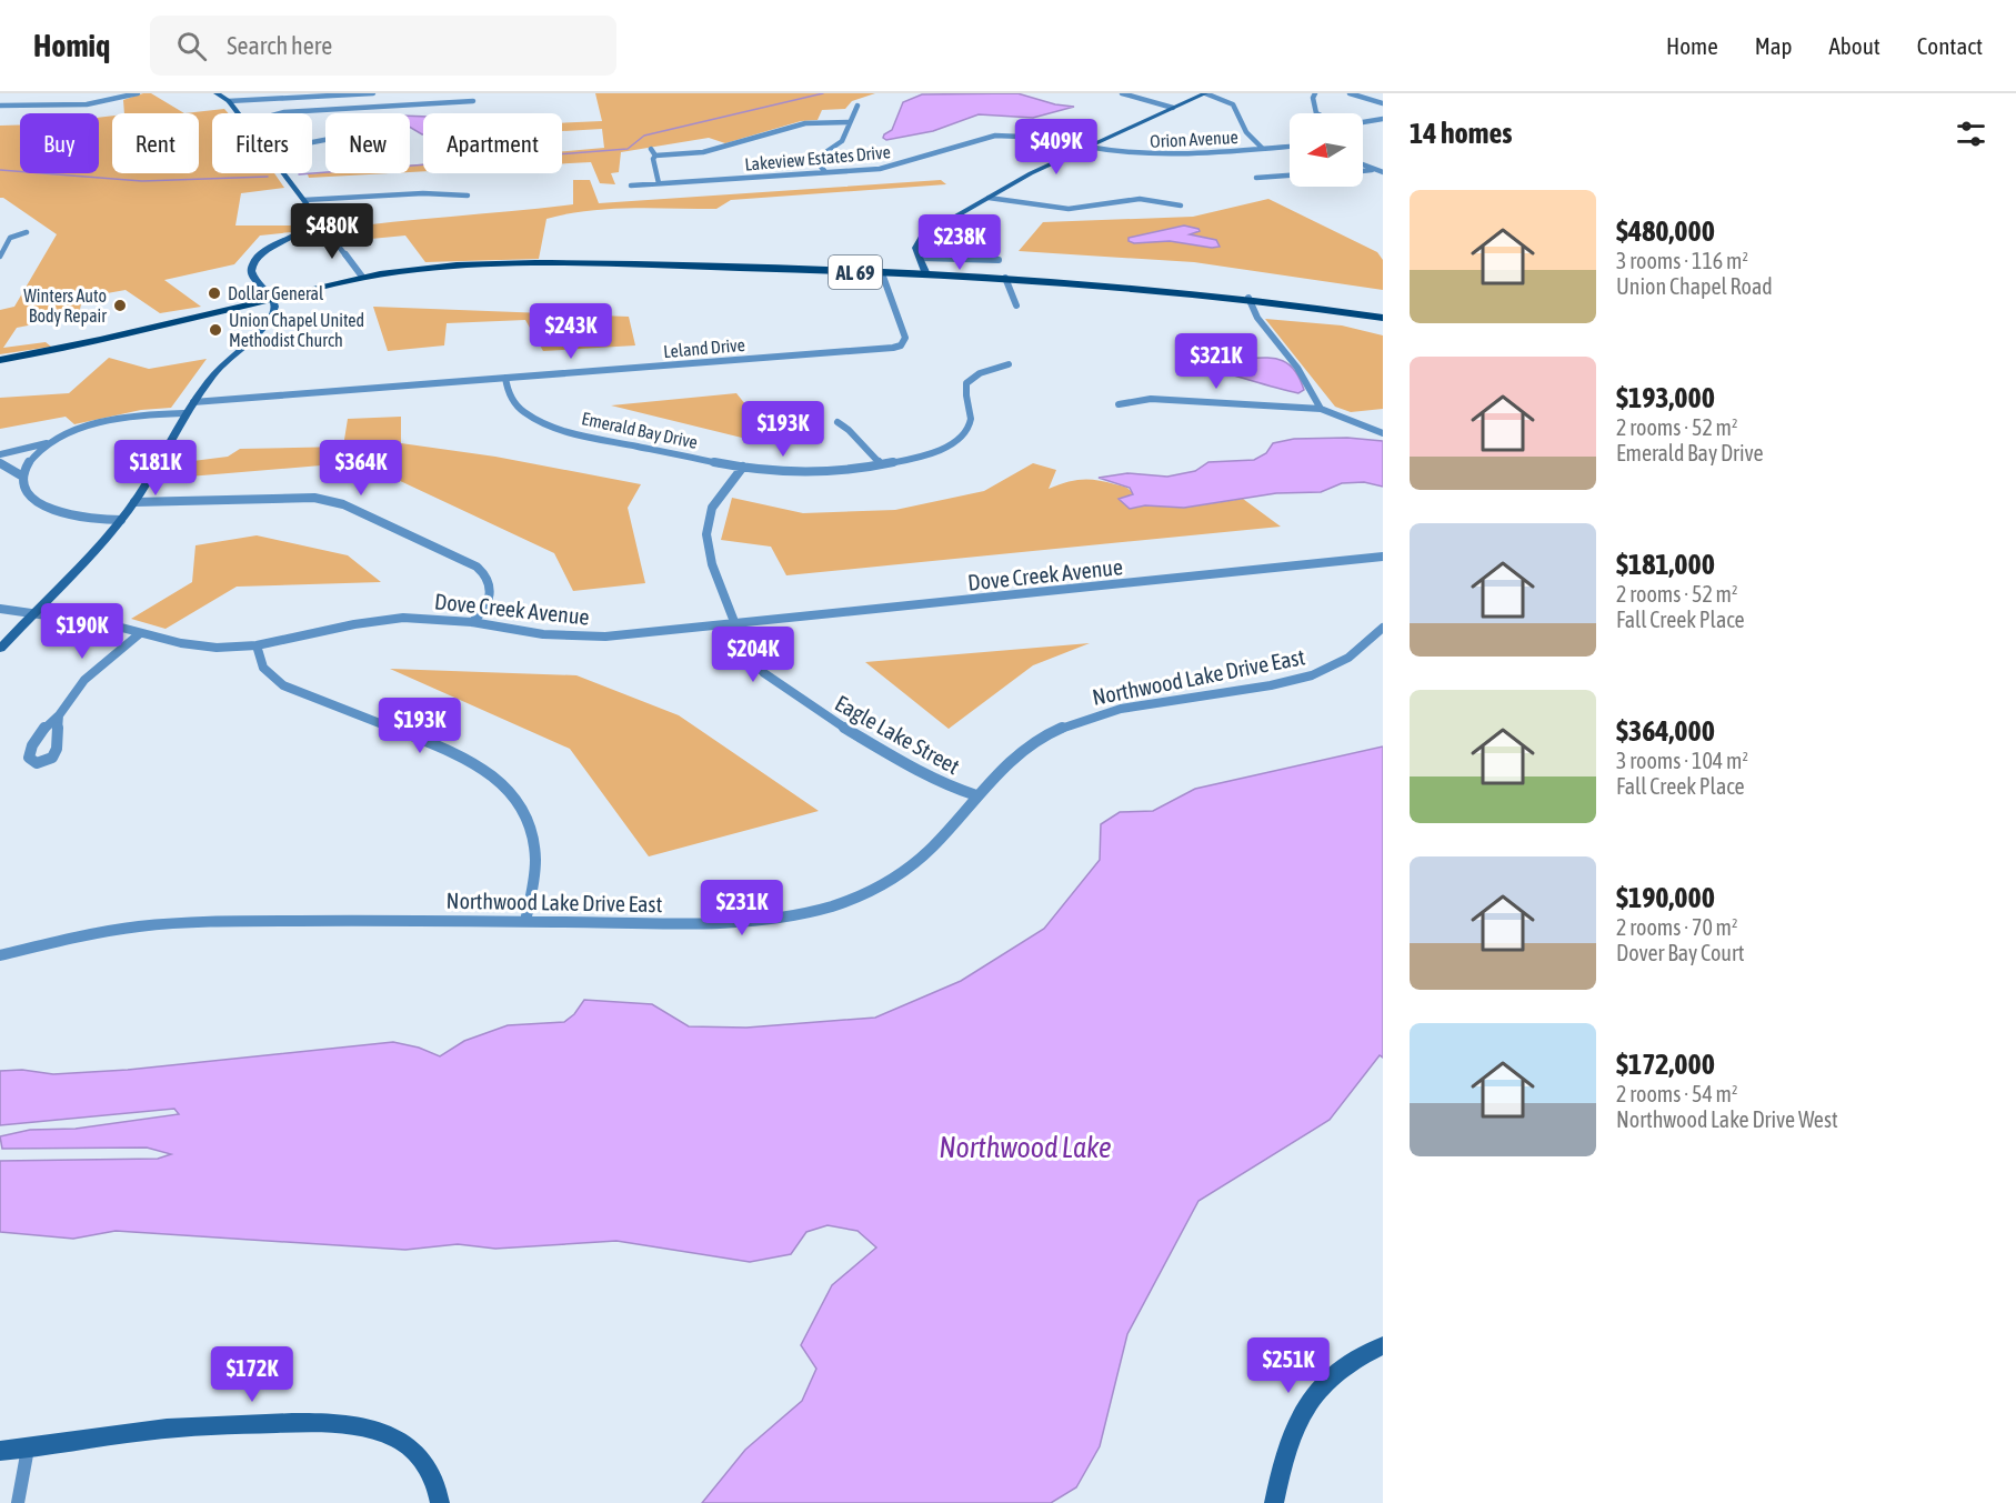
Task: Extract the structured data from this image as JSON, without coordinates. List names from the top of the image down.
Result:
{
  "streets": {
    "main road": ["AL 69"],
    "street": [
      "Orion Avenue",
      "Lakeview Estates Drive",
      "Leland Drive",
      "Emerald Bay Drive",
      "Dove Creek Avenue",
      "Northwood Lake Drive East",
      "Eagle Lake Street"
    ]
  },
  "crossings": [
    ["Orion Avenue", "Lakeview Estates Drive"],
    ["AL 69", "Leland Drive"],
    ["Leland Drive", "Emerald Bay Drive"],
    ["Emerald Bay Drive", "Eagle Lake Street"],
    ["Dove Creek Avenue", "Eagle Lake Street"],
    ["Northwood Lake Drive East", "Eagle Lake Street"]
  ],
  "water": ["Northwood Lake"],
  "places": ["Dollar General", "Winters Auto Body Repair", "Union Chapel United Methodist Church"],
  "north": "left",
  "page": {
    "header": "Homiq",
    "search": "Search here",
    "nav": [
      "Home",
      "Map",
      "About",
      "Contact"
    ],
    "heading": "14 homes",
    "chip": [
      "Buy",
      "Rent",
      "Filters",
      "New",
      "Apartment"
    ],
    "price": [
      "$409K",
      "$480K",
      "$238K",
      "$243K",
      "$321K",
      "$193K",
      "$181K",
      "$364K",
      "$190K",
      "$204K",
      "$193K",
      "$231K",
      "$251K",
      "$172K"
    ],
    "list": [
      {
        "name": "$480,000",
        "note": "3 rooms · 116 m² · Union Chapel Road"
      },
      {
        "name": "$193,000",
        "note": "2 rooms · 52 m² · Emerald Bay Drive"
      },
      {
        "name": "$181,000",
        "note": "2 rooms · 52 m² · Fall Creek Place"
      },
      {
        "name": "$364,000",
        "note": "3 rooms · 104 m² · Fall Creek Place"
      },
      {
        "name": "$190,000",
        "note": "2 rooms · 70 m² · Dover Bay Court"
      },
      {
        "name": "$172,000",
        "note": "2 rooms · 54 m² · Northwood Lake Drive West"
      }
    ]
  }
}
